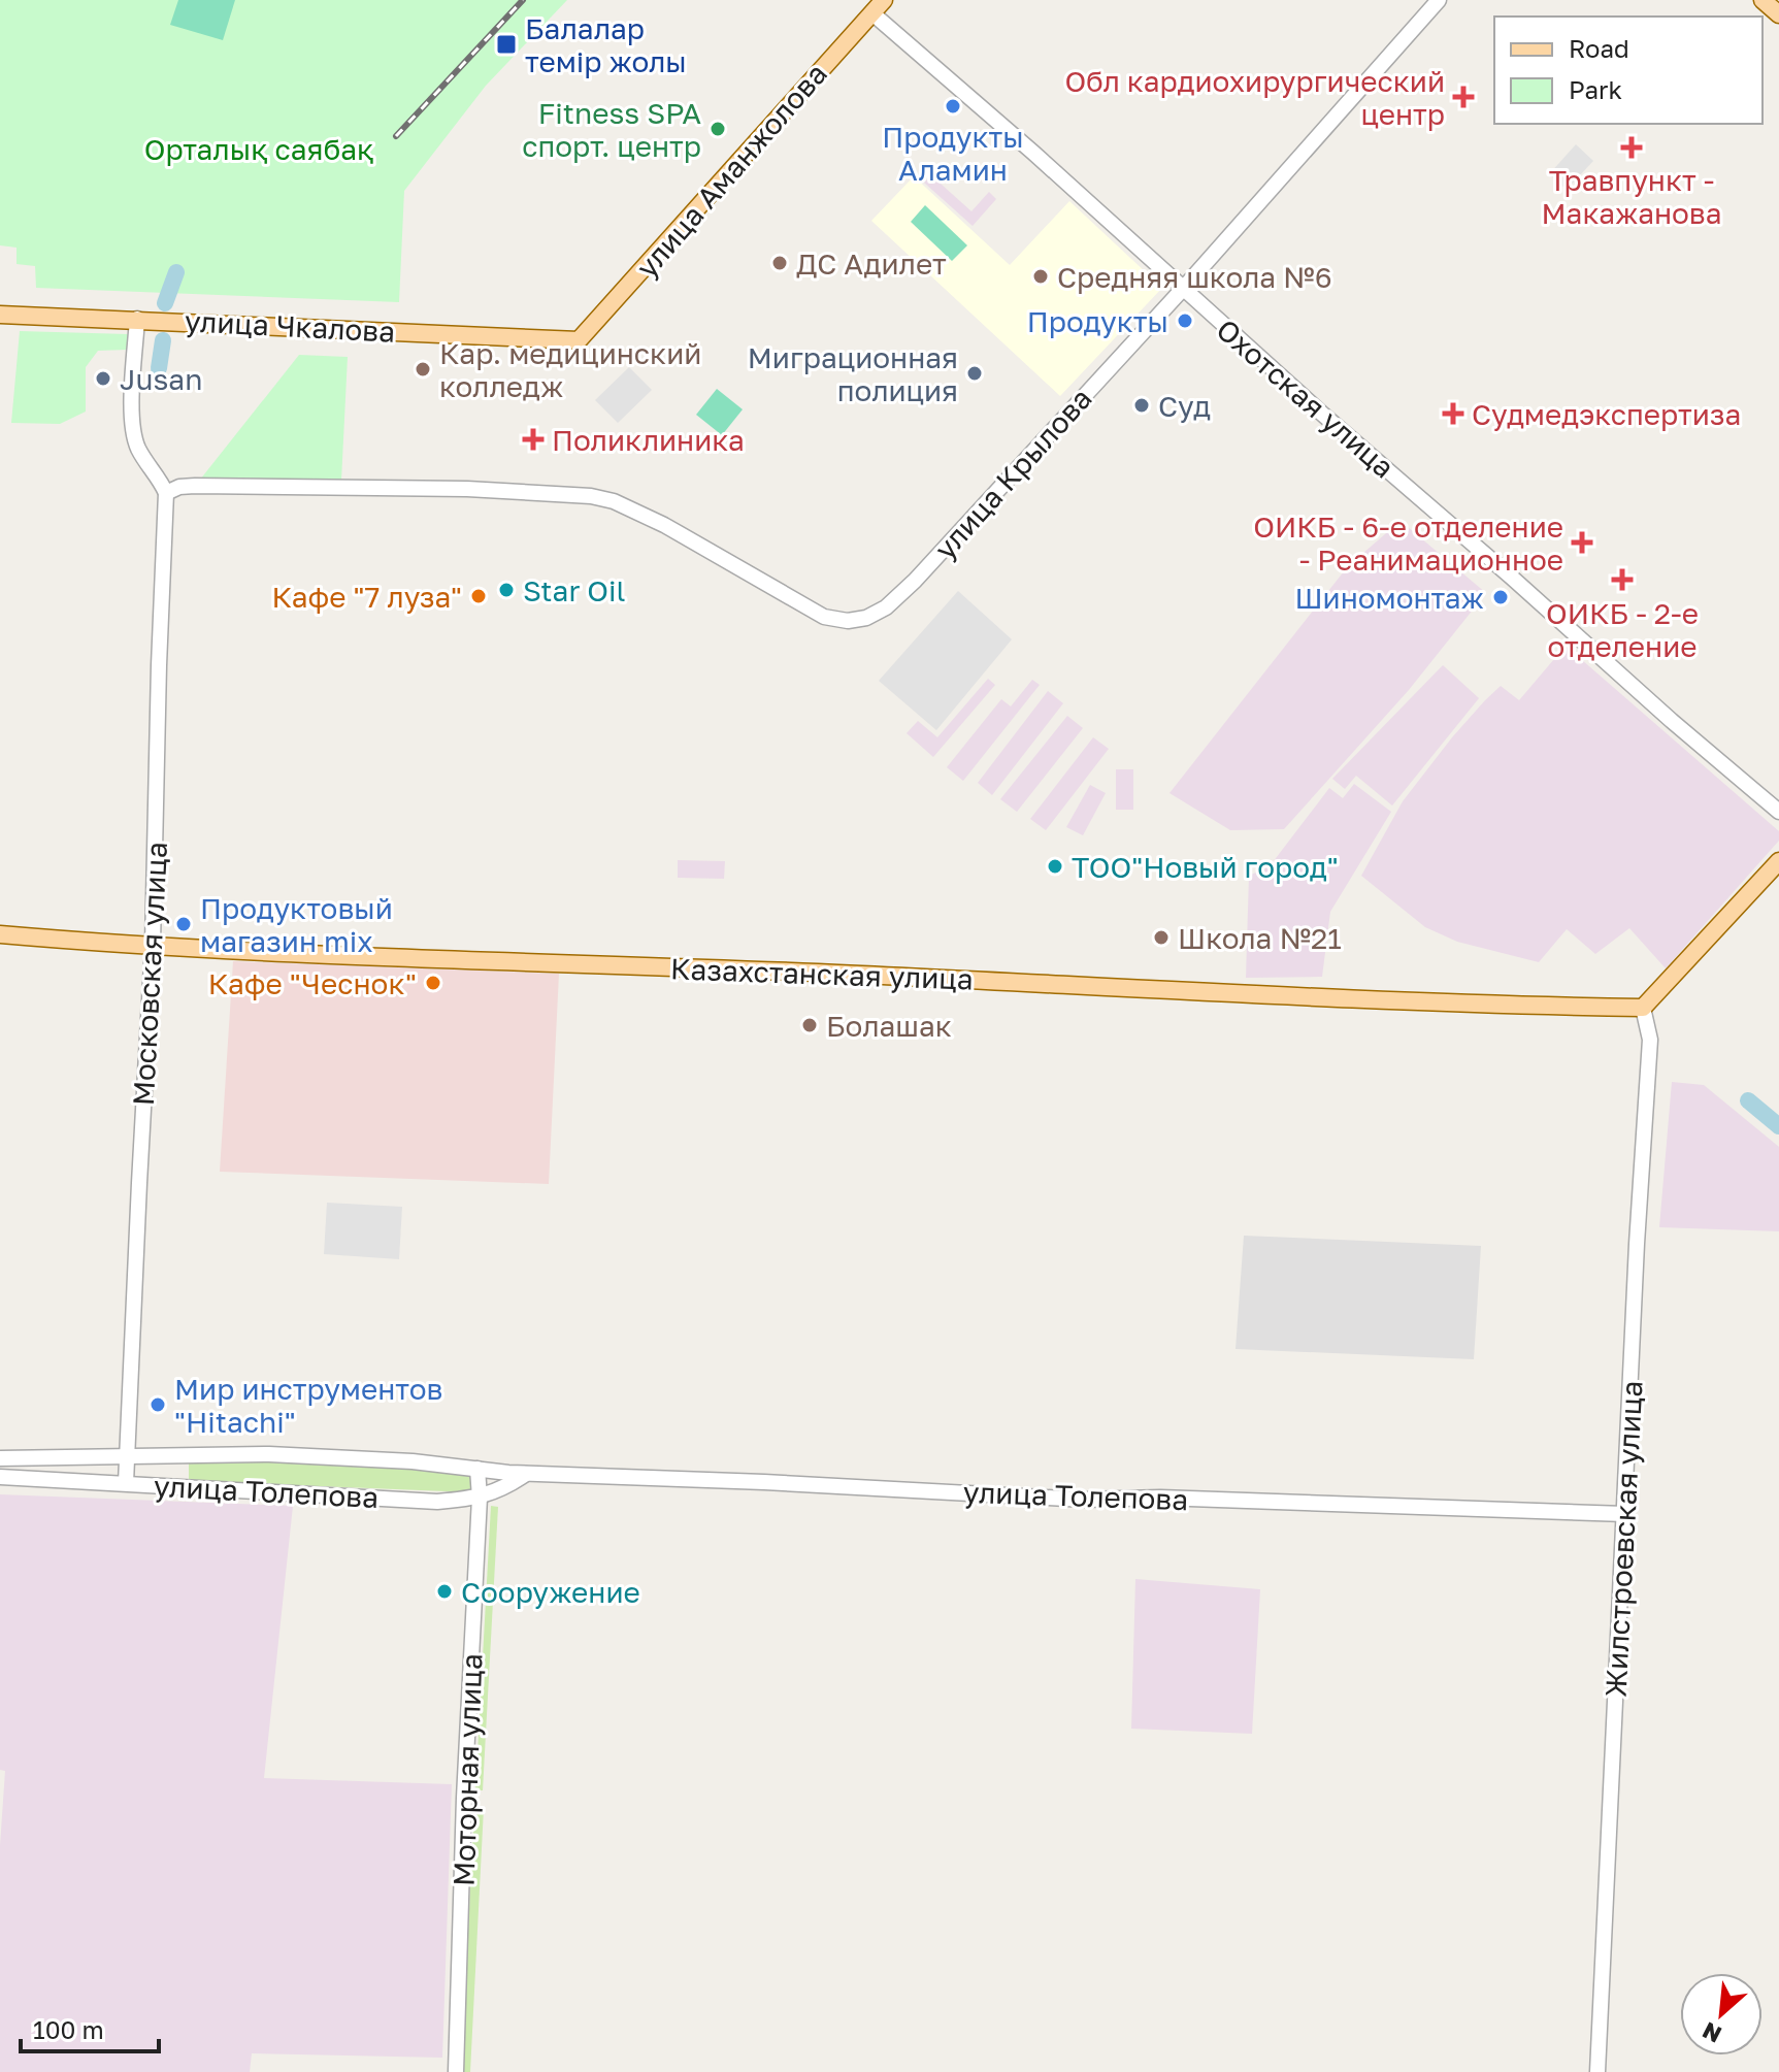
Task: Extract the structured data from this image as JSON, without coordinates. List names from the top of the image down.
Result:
{
  "streets": {
    "main road": ["улица Аманжолова", "улица Чкалова", "Казахстанская улица"],
    "street": [
      "Охотская улица",
      "улица Крылова",
      "Московская улица",
      "улица Толепова",
      "Жилстроевская улица",
      "Моторная улица"
    ]
  },
  "crossings": [
    ["улица Аманжолова", "улица Чкалова"],
    ["улица Аманжолова", "Охотская улица"],
    ["Охотская улица", "улица Крылова"],
    ["улица Крылова", "Московская улица"],
    ["Московская улица", "Казахстанская улица"],
    ["Московская улица", "улица Толепова"],
    ["Казахстанская улица", "Жилстроевская улица"],
    ["улица Толепова", "Жилстроевская улица"],
    ["улица Толепова", "Моторная улица"]
  ],
  "parks": ["Орталық саябақ"],
  "places": {
    "transit": ["Балалар темір жолы"],
    "health": [
      "Обл кардиохирургический центр",
      "Травпункт - Макажанова",
      "Судмедэкспертиза",
      "Поликлиника",
      "ОИКБ - 6-е отделение - Реанимационное",
      "ОИКБ - 2-е отделение"
    ],
    "other": [
      "Продукты Аламин",
      "Fitness SPA спорт. центр",
      "ДС Адилет",
      "Средняя школа №6",
      "Продукты",
      "Кар. медицинский колледж",
      "Миграционная полиция",
      "Jusan",
      "Суд",
      "Star Oil",
      "Кафе \"7 луза\"",
      "Шиномонтаж",
      "ТОО\"Новый город\"",
      "Продуктовый магазин mix",
      "Школа №21",
      "Кафе \"Чеснок\"",
      "Болашак",
      "Мир инструментов \"Hitachi\"",
      "Сооружение"
    ]
  },
  "legend": ["Road", "Park"],
  "scale_bar": "100 m",
  "north": "bottom left"
}
